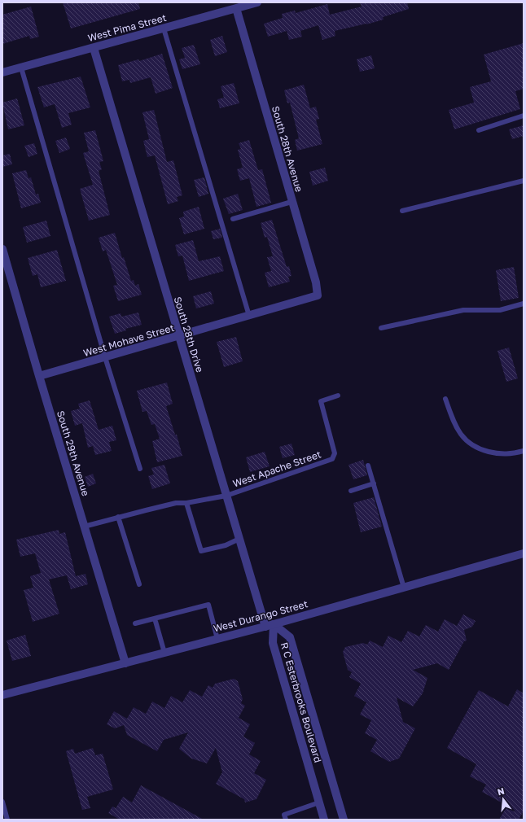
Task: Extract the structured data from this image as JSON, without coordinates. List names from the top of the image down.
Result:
{
  "streets": {
    "street": [
      "West Pima Street",
      "South 28th Avenue",
      "South 28th Drive",
      "West Mohave Street",
      "South 29th Avenue",
      "West Durango Street",
      "R C Esterbrooks Boulevard"
    ],
    "lane": ["West Apache Street"]
  },
  "crossings": [
    ["West Pima Street", "South 28th Avenue"],
    ["West Pima Street", "South 28th Drive"],
    ["South 28th Avenue", "West Mohave Street"],
    ["South 28th Drive", "West Mohave Street"],
    ["South 28th Drive", "West Apache Street"],
    ["South 28th Drive", "West Durango Street"],
    ["West Mohave Street", "South 29th Avenue"],
    ["South 29th Avenue", "West Apache Street"],
    ["South 29th Avenue", "West Durango Street"],
    ["West Durango Street", "R C Esterbrooks Boulevard"]
  ],
  "north": "top"
}
